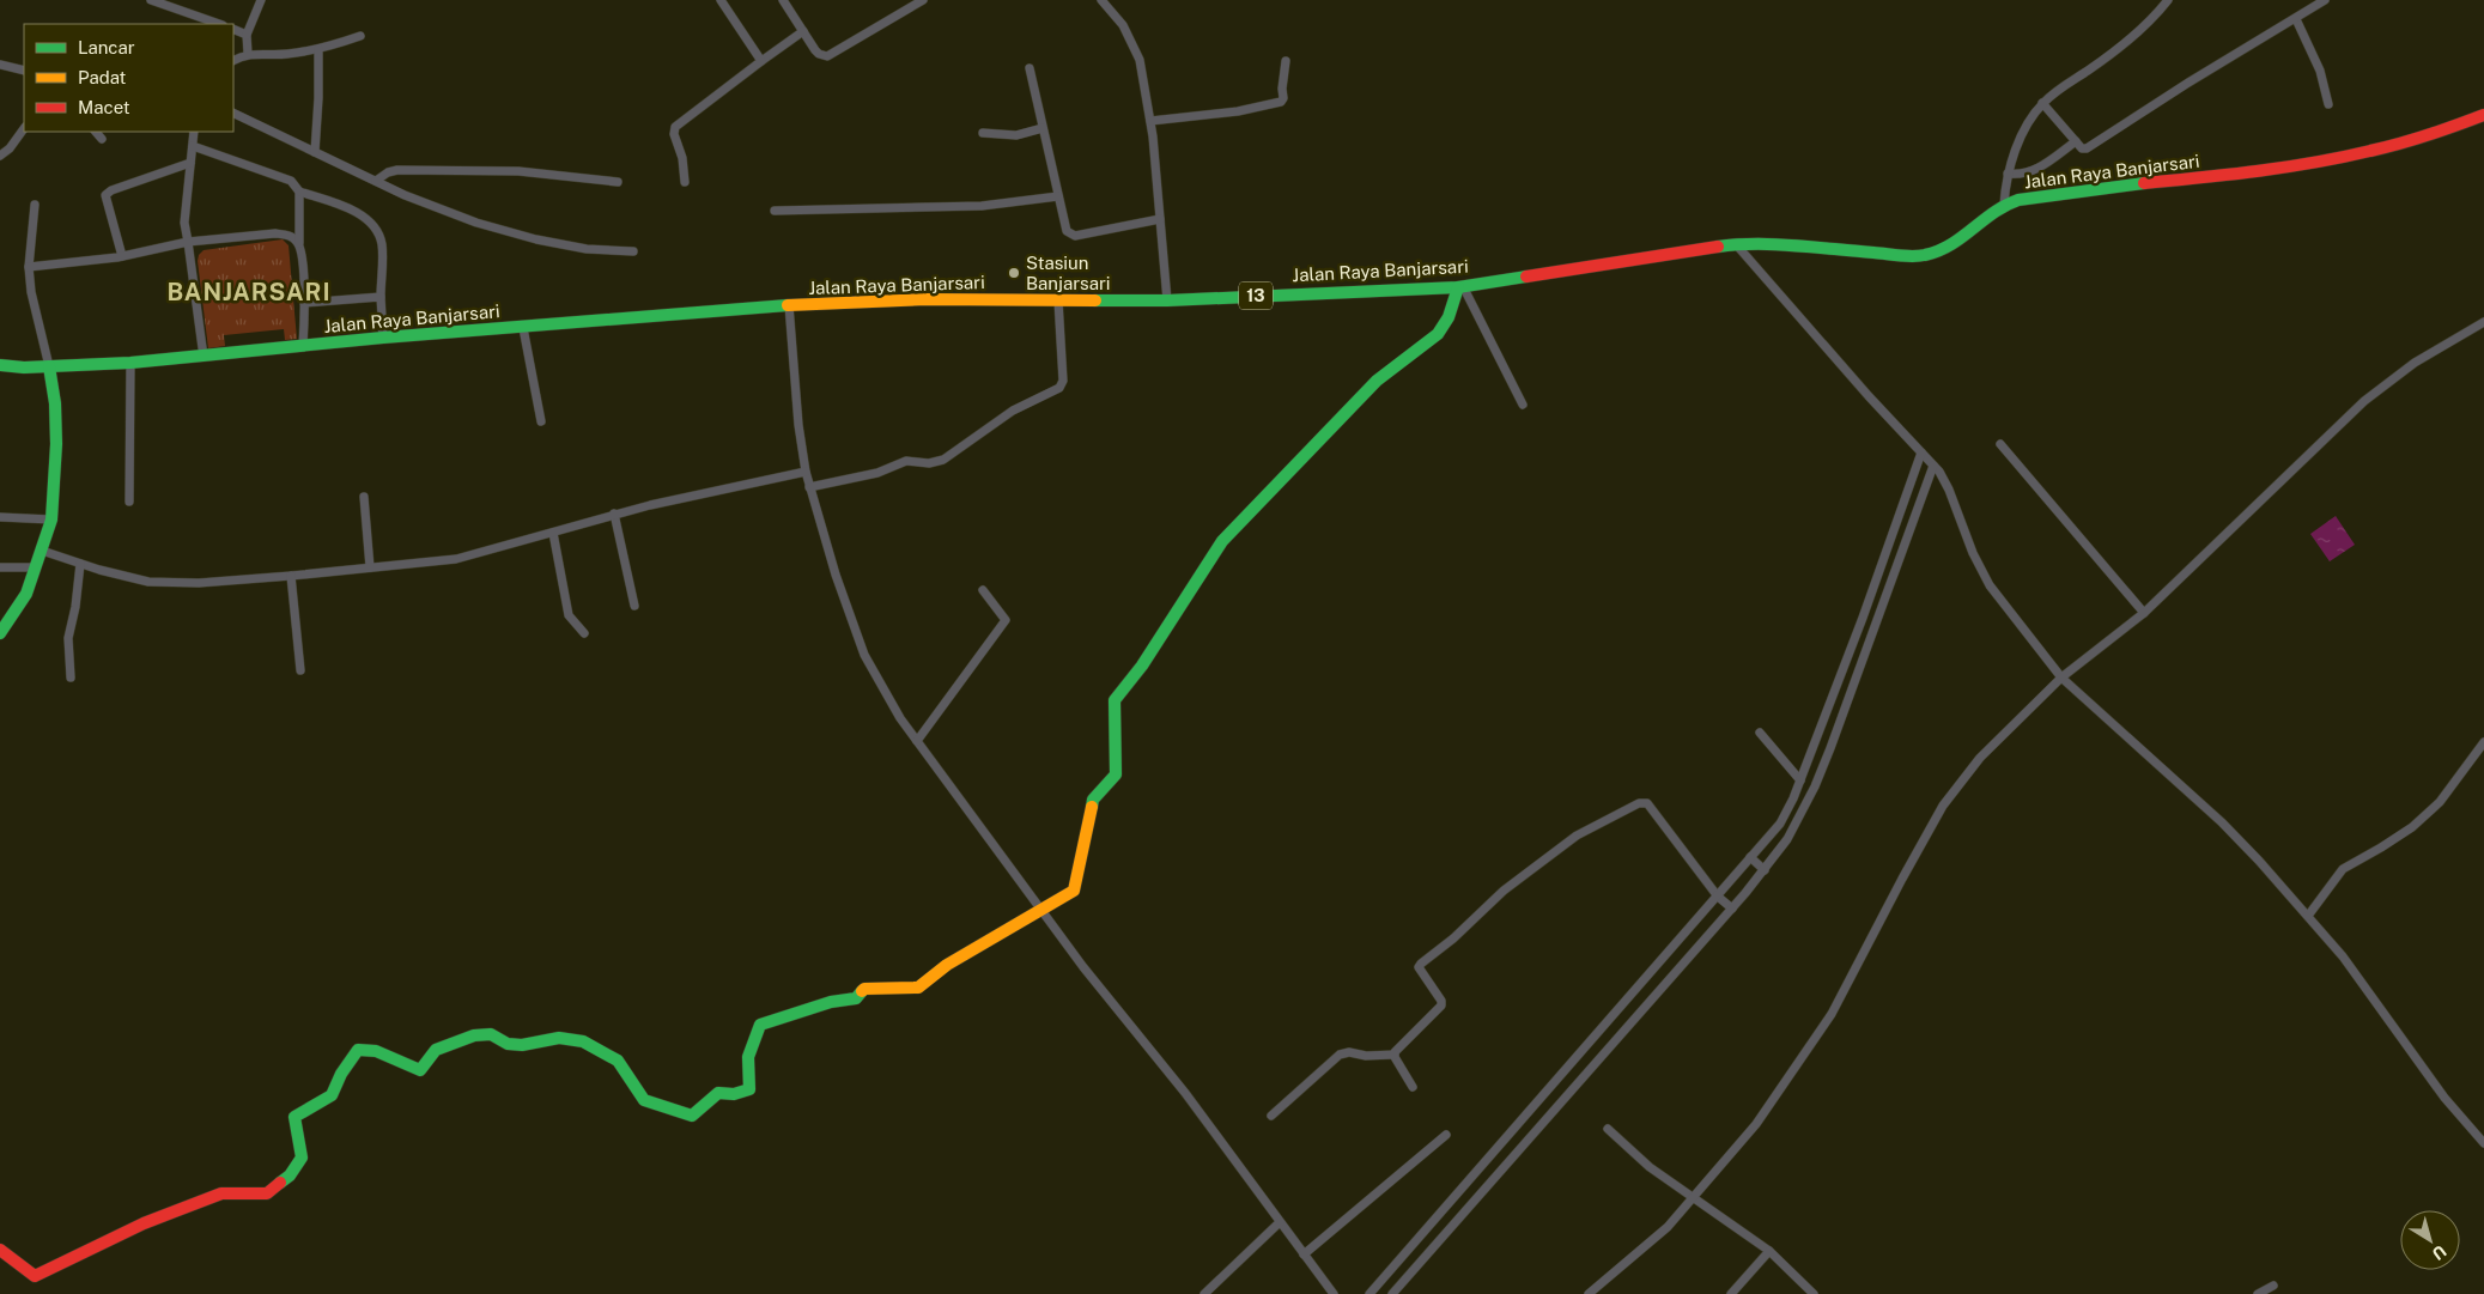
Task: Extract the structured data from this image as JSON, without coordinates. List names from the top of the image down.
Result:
{
  "streets": {
    "main road": ["Jalan Raya Banjarsari", "13"]
  },
  "districts": ["BANJARSARI"],
  "places": ["Stasiun Banjarsari"],
  "legend": ["Lancar", "Padat", "Macet"],
  "north": "bottom right"
}
